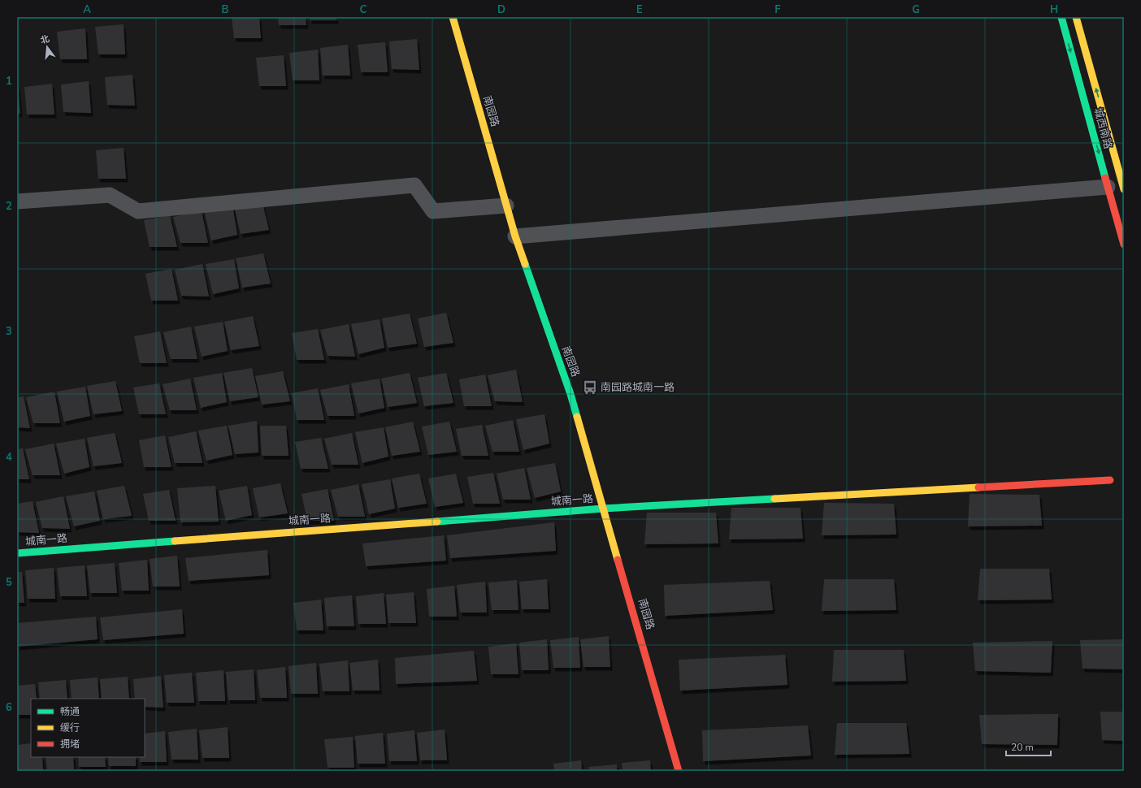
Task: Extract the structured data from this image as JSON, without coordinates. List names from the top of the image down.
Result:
{
  "streets": {
    "street": ["南园路", "城西南路", "城南一路"]
  },
  "crossings": [
    ["南园路", "城南一路"]
  ],
  "places": {
    "bus stop": ["南园路城南一路"]
  },
  "legend": ["畅通", "缓行", "拥堵"],
  "scale_bar": "20 m",
  "north": "top",
  "grid": {
    "columns": [
      "A",
      "B",
      "C",
      "D",
      "E",
      "F",
      "G",
      "H"
    ],
    "rows": [
      "1",
      "2",
      "3",
      "4",
      "5",
      "6"
    ]
  }
}
